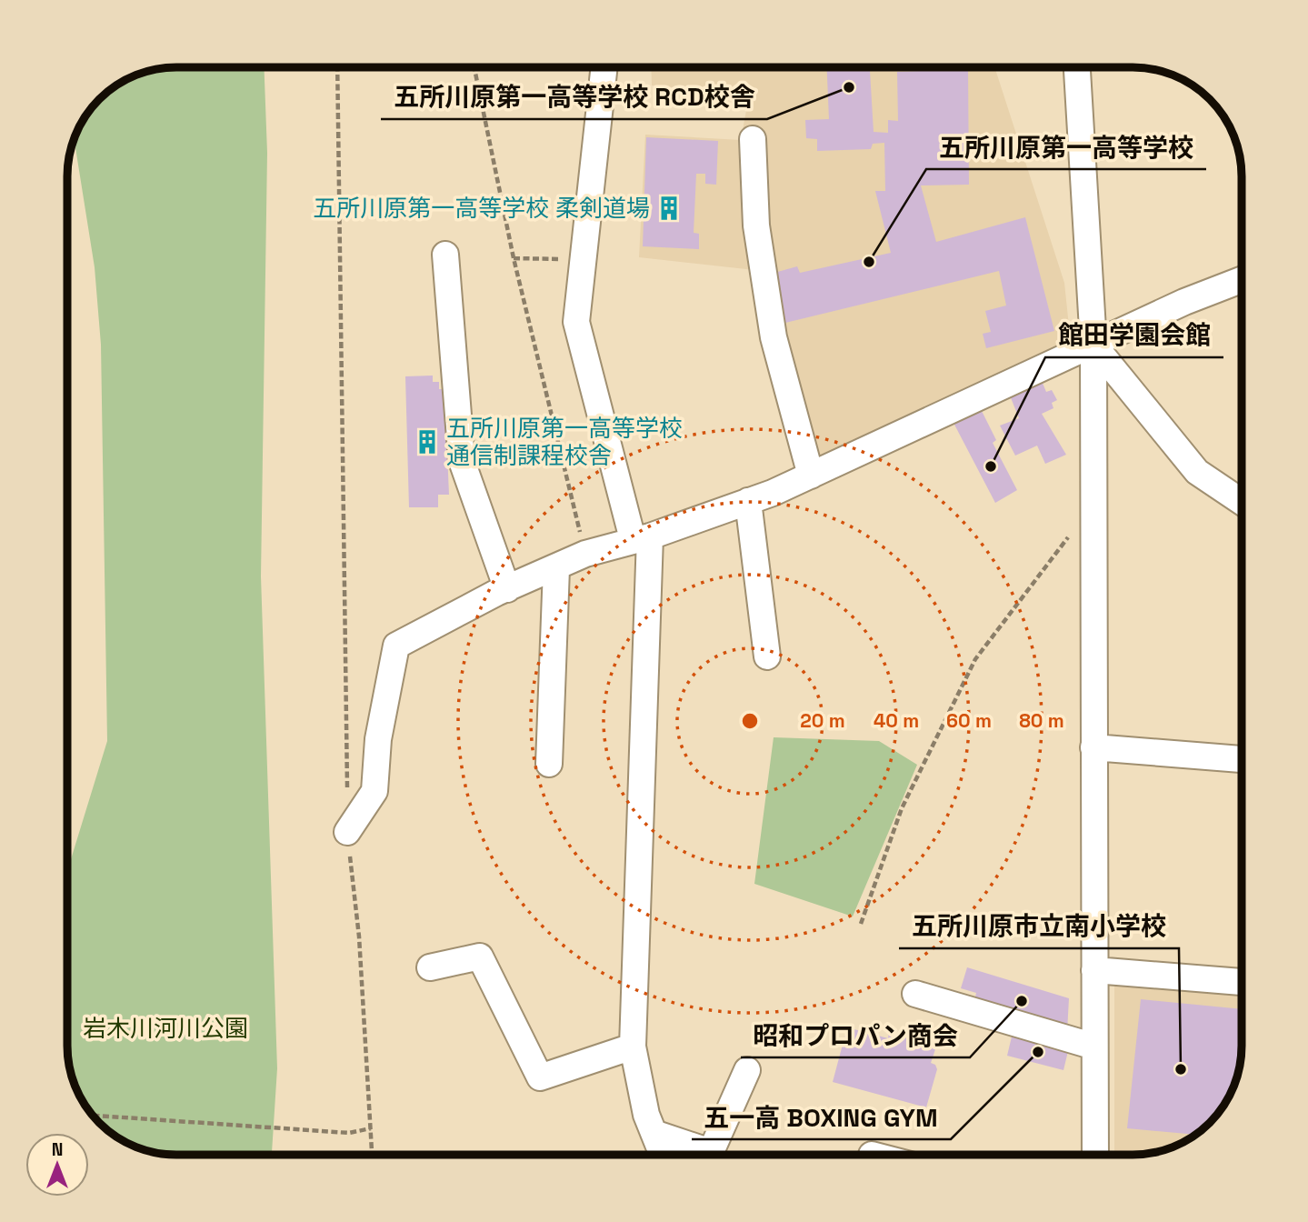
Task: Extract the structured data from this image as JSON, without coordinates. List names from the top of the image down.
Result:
{
  "parks": ["岩木川河川公園"],
  "places": {
    "other": [
      "五所川原第一高等学校 RCD校舎",
      "五所川原第一高等学校",
      "館田学園会館",
      "昭和プロパン商会",
      "五一高 BOXING GYM",
      "五所川原市立南小学校"
    ],
    "building": ["五所川原第一高等学校 柔剣道場", "五所川原第一高等学校 通信制課程校舎"]
  },
  "north": "top",
  "rings": [
    "20 m",
    "40 m",
    "60 m",
    "80 m"
  ]
}
